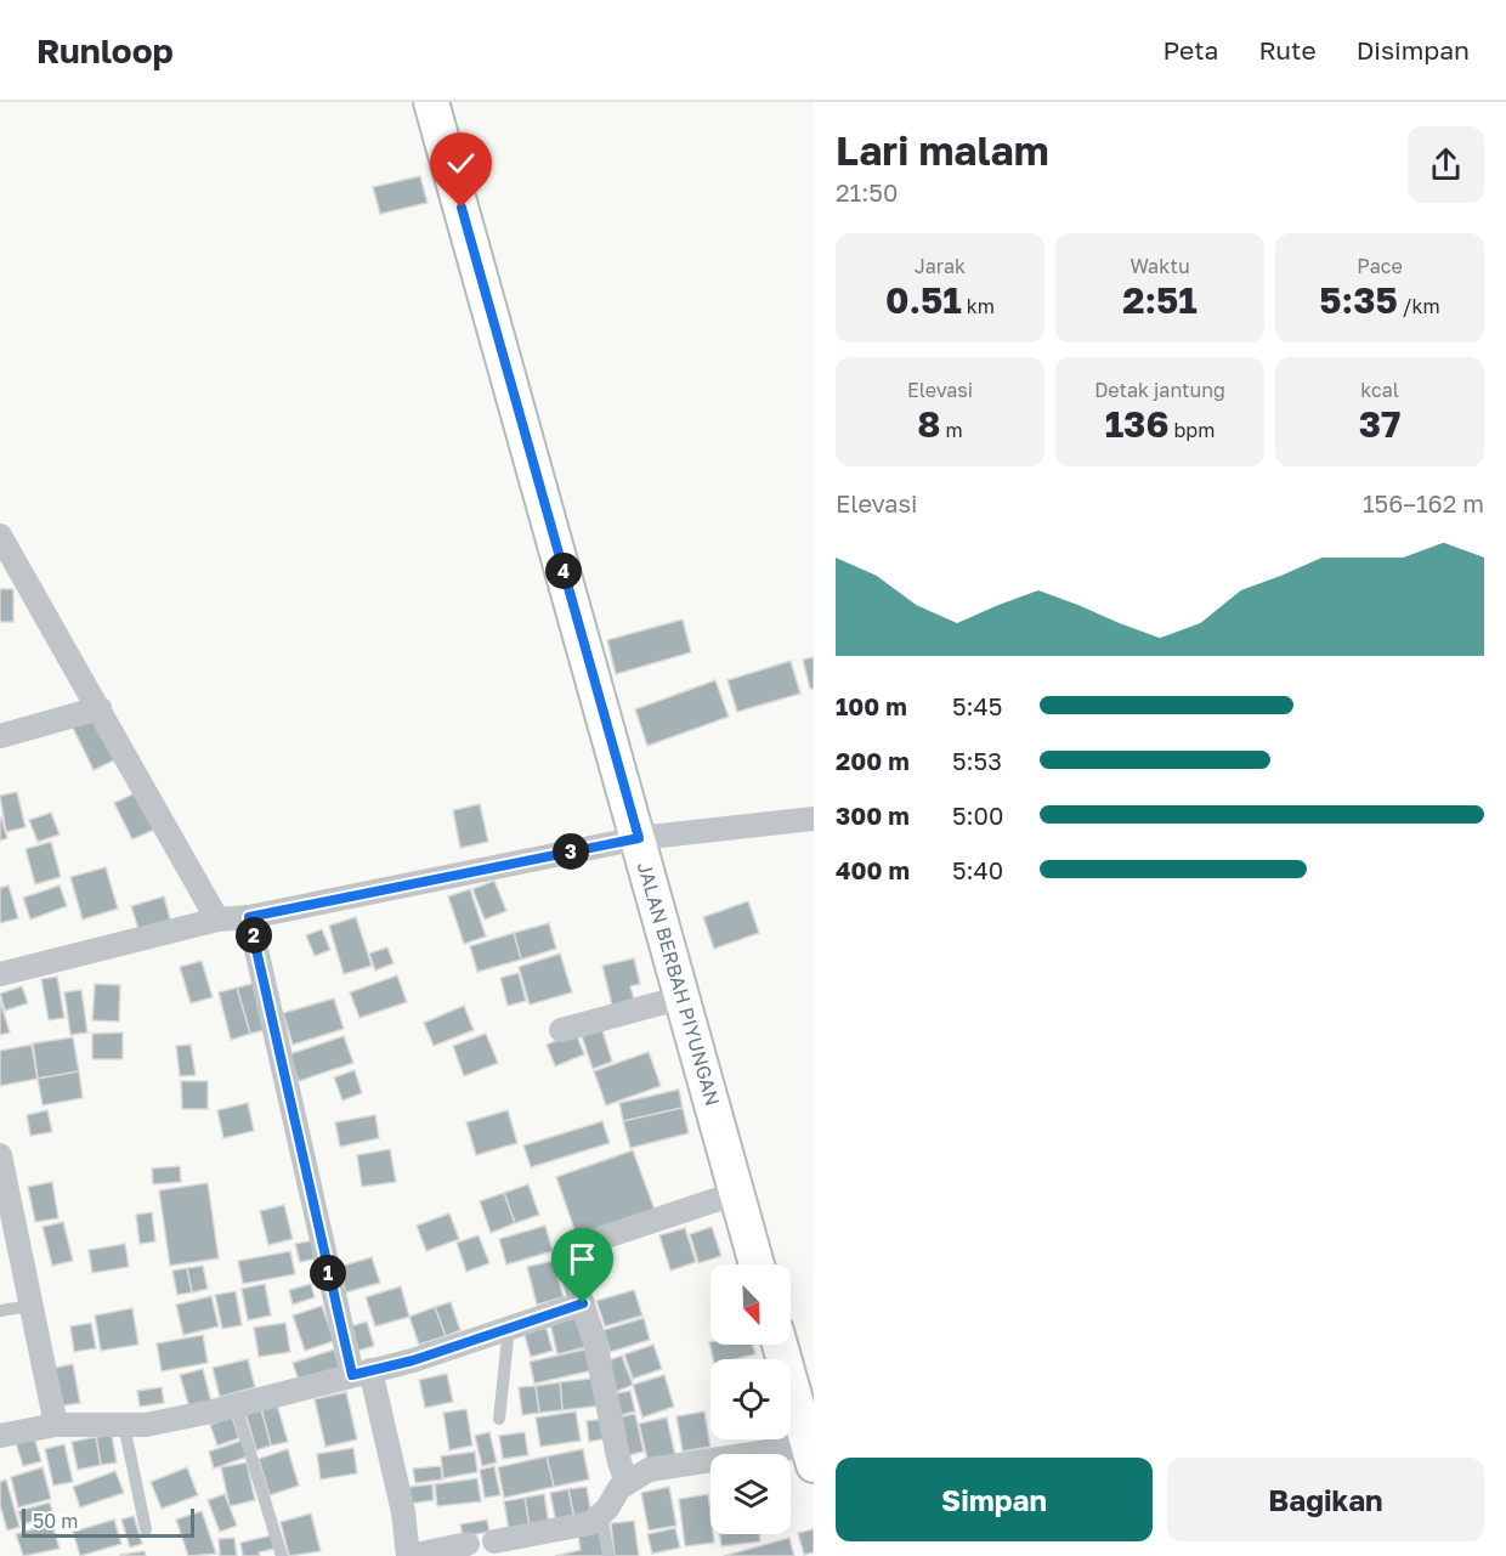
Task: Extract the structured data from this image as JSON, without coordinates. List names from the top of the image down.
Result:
{
  "streets": {
    "street": ["JALAN BERBAH PIYUNGAN"]
  },
  "scale_bar": "50 m",
  "north": "bottom right",
  "page": {
    "header": "Runloop",
    "nav": ["Peta", "Rute", "Disimpan"],
    "heading": ["Lari malam", "21:50"],
    "stats": [
      ["Jarak", "0.51 km"],
      ["Waktu", "2:51"],
      ["Pace", "5:35 /km"],
      ["Elevasi", "8 m"],
      ["Detak jantung", "136 bpm"],
      ["kcal", "37"]
    ],
    "chart": ["Elevasi", "156–162 m"],
    "pins": [
      "4",
      "3",
      "2",
      "1"
    ],
    "list": [
      {
        "name": "100 m",
        "note": "5:45"
      },
      {
        "name": "200 m",
        "note": "5:53"
      },
      {
        "name": "300 m",
        "note": "5:00"
      },
      {
        "name": "400 m",
        "note": "5:40"
      }
    ],
    "buttons": ["Simpan", "Bagikan"],
    "scale": "50 m"
  }
}
